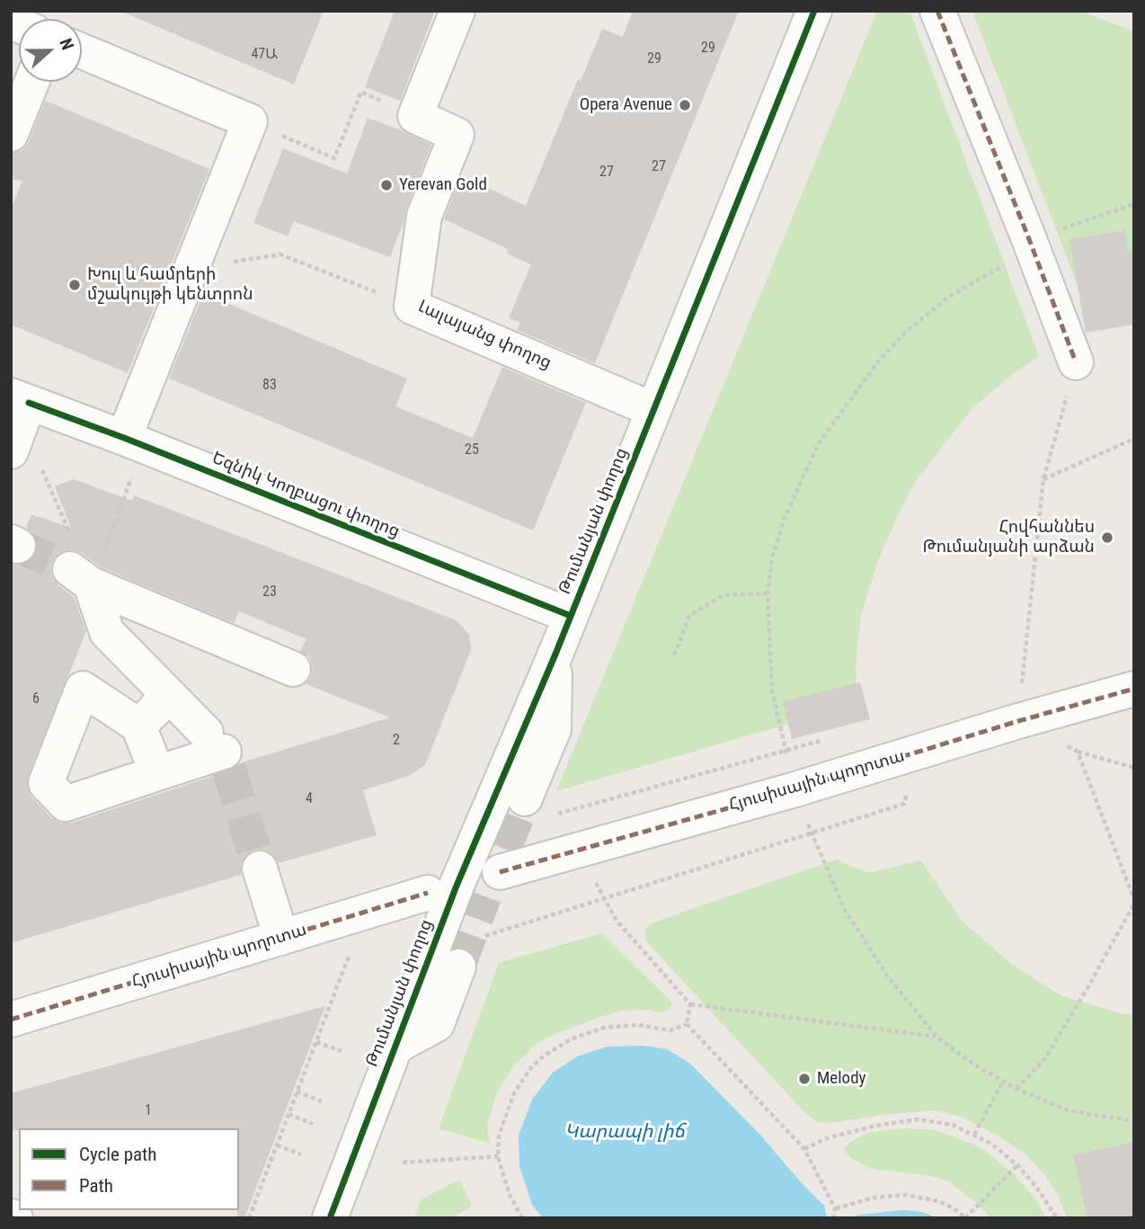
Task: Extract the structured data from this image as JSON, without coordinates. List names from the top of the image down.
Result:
{
  "streets": {
    "street": [
      "Լալայանց փողոց",
      "Եզնիկ Կողբացու փողոց",
      "Թումանյան փողոց",
      "Հյուսիսային պողոտա"
    ]
  },
  "crossings": [
    ["Լալայանց փողոց", "Թումանյան փողոց"],
    ["Եզնիկ Կողբացու փողոց", "Թումանյան փողոց"]
  ],
  "water": ["Կարապի լիճ"],
  "places": [
    "Opera Avenue",
    "Yerevan Gold",
    "Խուլ և համրերի մշակույթի կենտրոն",
    "Հովհաննես Թումանյանի արձան",
    "Melody"
  ],
  "house_numbers": [
    "29",
    "47Ա",
    "29",
    "27",
    "27",
    "83",
    "25",
    "23",
    "6",
    "2",
    "4",
    "1"
  ],
  "legend": ["Cycle path", "Path"],
  "north": "right"
}
